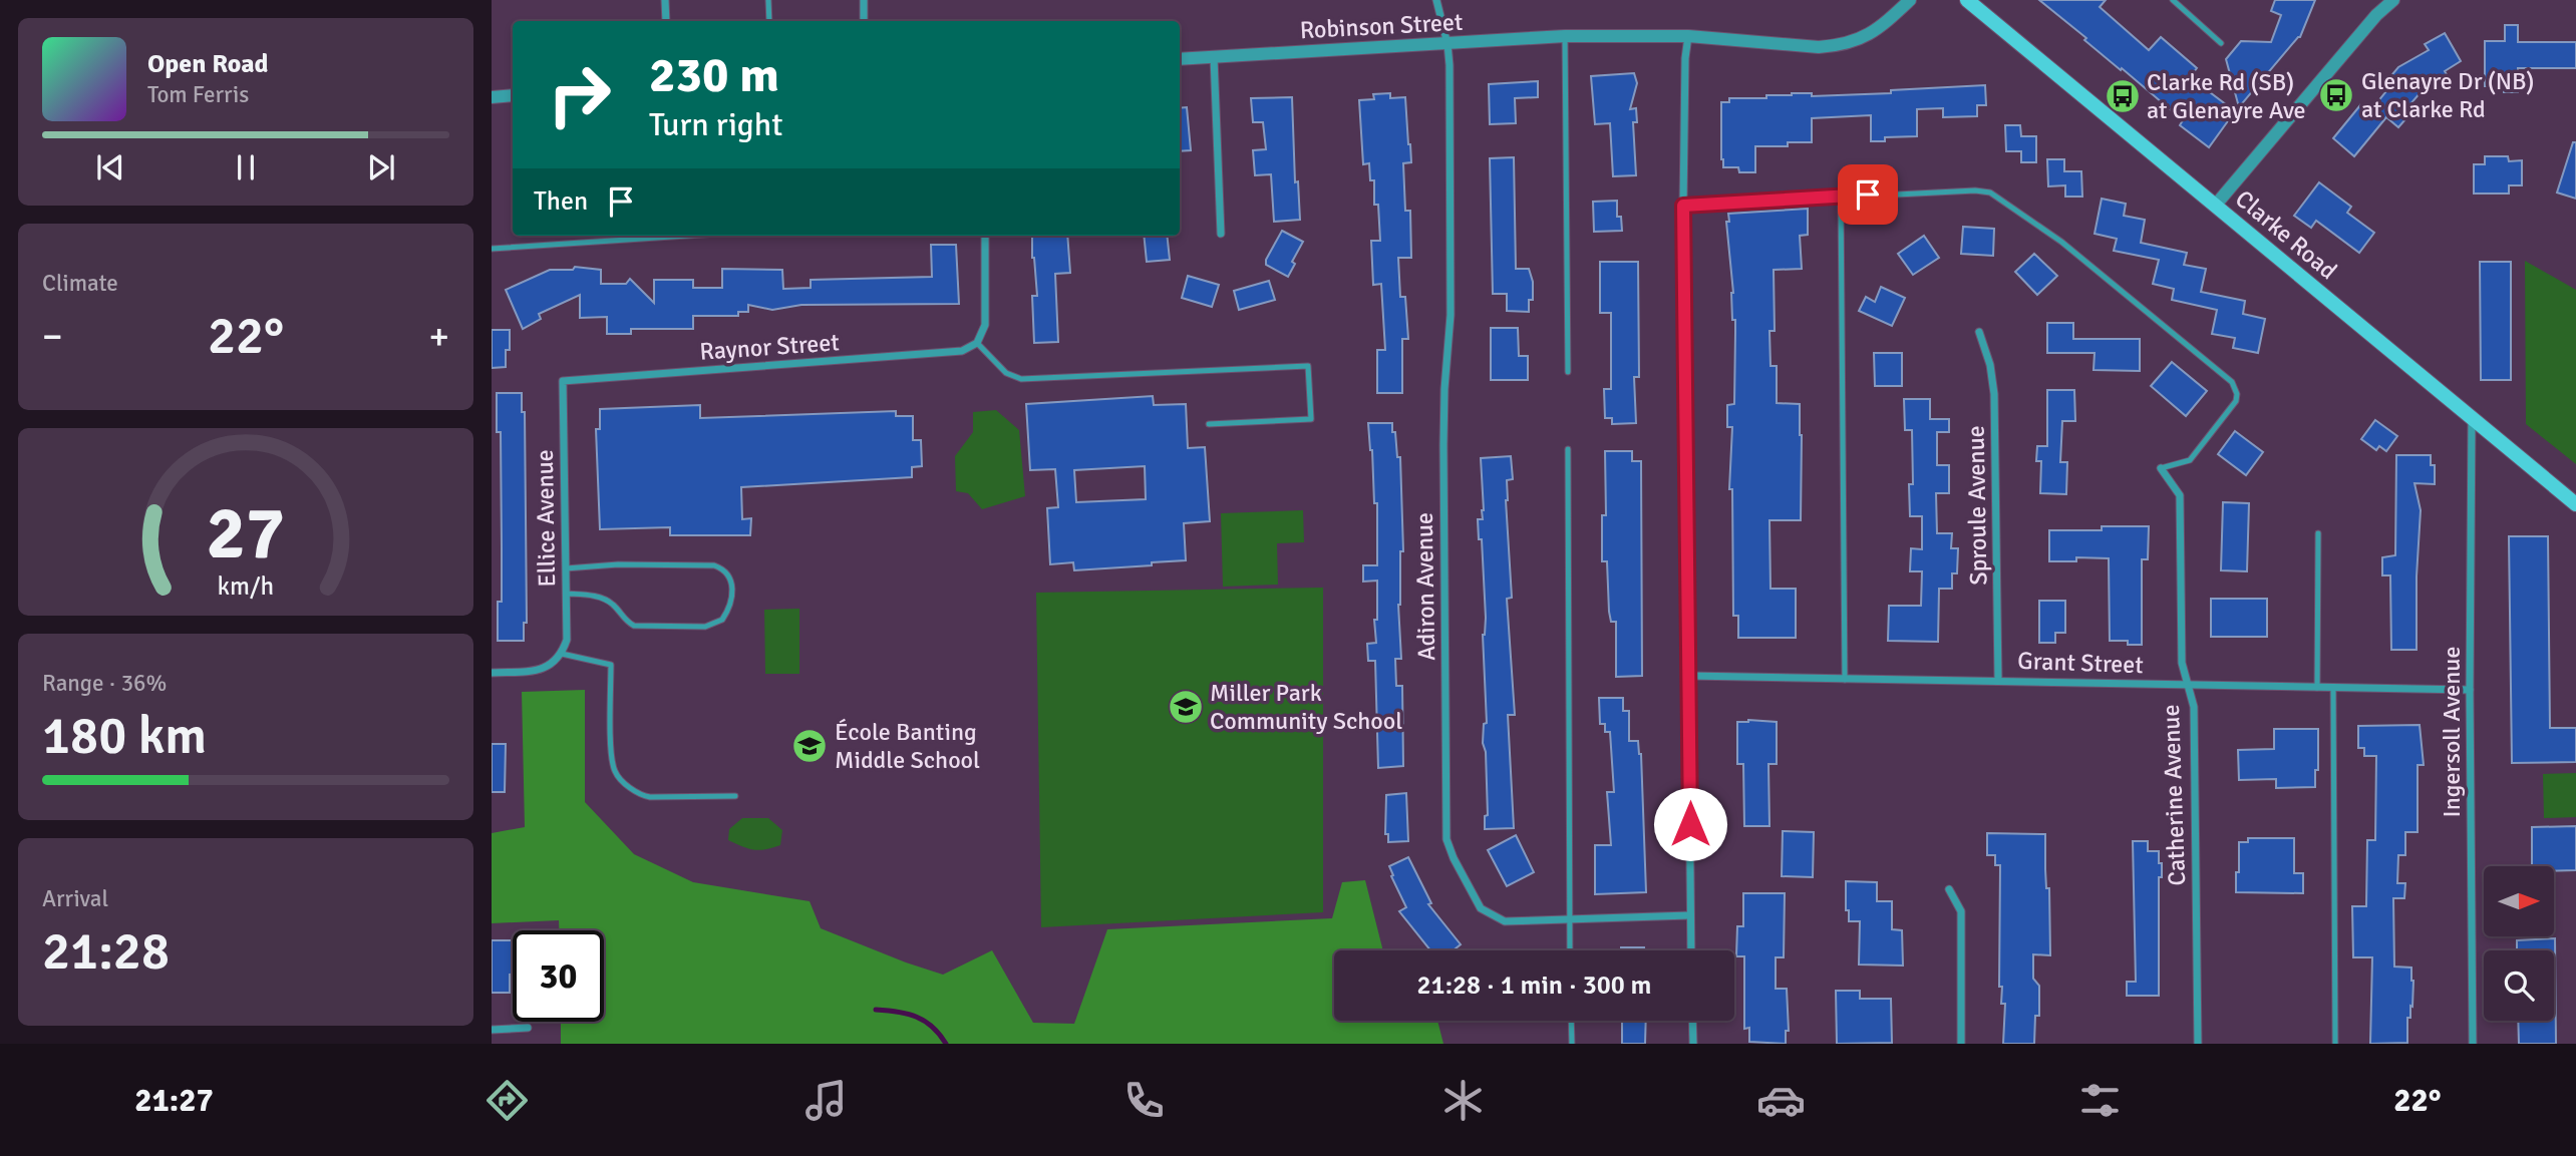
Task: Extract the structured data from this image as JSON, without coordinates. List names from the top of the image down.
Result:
{
  "streets": {
    "main road": ["Clarke Road"],
    "street": [
      "Robinson Street",
      "Raynor Street",
      "Sproule Avenue",
      "Ellice Avenue",
      "Adiron Avenue",
      "Grant Street",
      "Ingersoll Avenue",
      "Catherine Avenue"
    ]
  },
  "crossings": [
    ["Robinson Street", "Adiron Avenue"],
    ["Clarke Road", "Ingersoll Avenue"],
    ["Raynor Street", "Ellice Avenue"],
    ["Sproule Avenue", "Grant Street"],
    ["Grant Street", "Ingersoll Avenue"],
    ["Grant Street", "Catherine Avenue"]
  ],
  "places": {
    "bus stop": ["Glenayre Dr (NB) at Clarke Rd", "Clarke Rd (SB) at Glenayre Ave"],
    "school or university": ["Miller Park Community School", "École Banting Middle School"]
  },
  "north": "right",
  "page": {
    "turn": ["230 m", "Turn right"],
    "song": ["Open Road", "Tom Ferris"],
    "then": "Then",
    "tile": [
      "Climate",
      ["Range · 36%", "180 km"],
      ["Arrival", "21:28"]
    ],
    "heat": ["−", "22°", "+"],
    "limit": "30",
    "trip": "21:28 · 1 min · 300 m",
    "tabs": ["21:27", "22°"],
    "gauge": ["27", "km/h"]
  }
}
